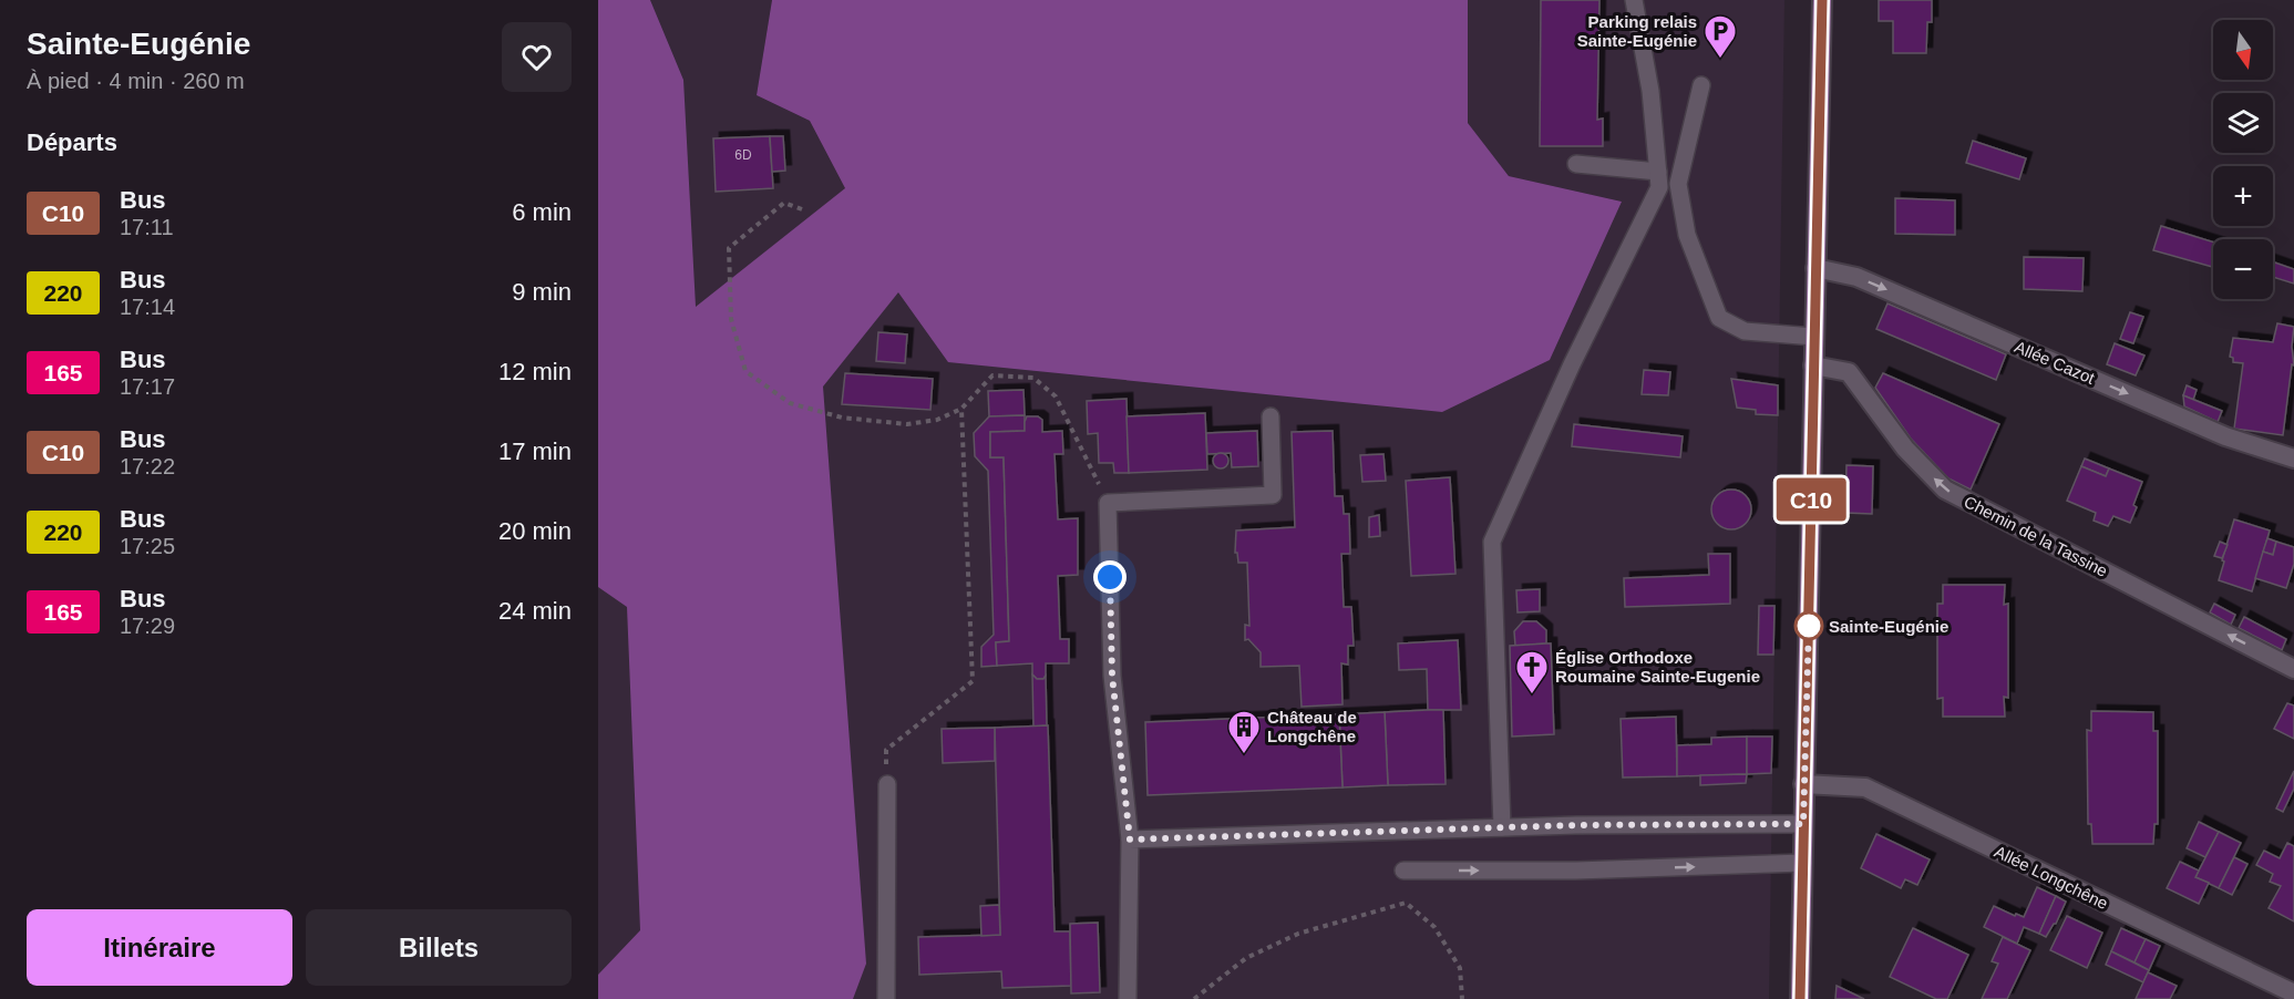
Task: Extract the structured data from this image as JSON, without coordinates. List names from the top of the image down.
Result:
{
  "streets": {
    "street": ["Allée Cazot", "Chemin de la Tassine", "Allée Longchêne"]
  },
  "one_way": ["Allée Cazot", "Chemin de la Tassine"],
  "places": {
    "parking": ["Parking relais Sainte-Eugénie"],
    "other": ["Sainte-Eugénie"],
    "church": ["Église Orthodoxe Roumaine Sainte-Eugenie"],
    "building": ["Château de Longchêne"]
  },
  "lines": ["bus line C10"],
  "house_numbers": ["6D"],
  "north": "bottom",
  "page": {
    "heading": [
      ["Sainte-Eugénie", "À pied · 4 min · 260 m"],
      "Départs"
    ],
    "on_map": "C10",
    "map_buttons": ["+", "−"],
    "list": [
      {
        "mark": "C10",
        "name": "Bus",
        "note": "17:11",
        "value": "6 min"
      },
      {
        "mark": "220",
        "name": "Bus",
        "note": "17:14",
        "value": "9 min"
      },
      {
        "mark": "165",
        "name": "Bus",
        "note": "17:17",
        "value": "12 min"
      },
      {
        "mark": "C10",
        "name": "Bus",
        "note": "17:22",
        "value": "17 min"
      },
      {
        "mark": "220",
        "name": "Bus",
        "note": "17:25",
        "value": "20 min"
      },
      {
        "mark": "165",
        "name": "Bus",
        "note": "17:29",
        "value": "24 min"
      }
    ],
    "buttons": ["Itinéraire", "Billets"]
  }
}
